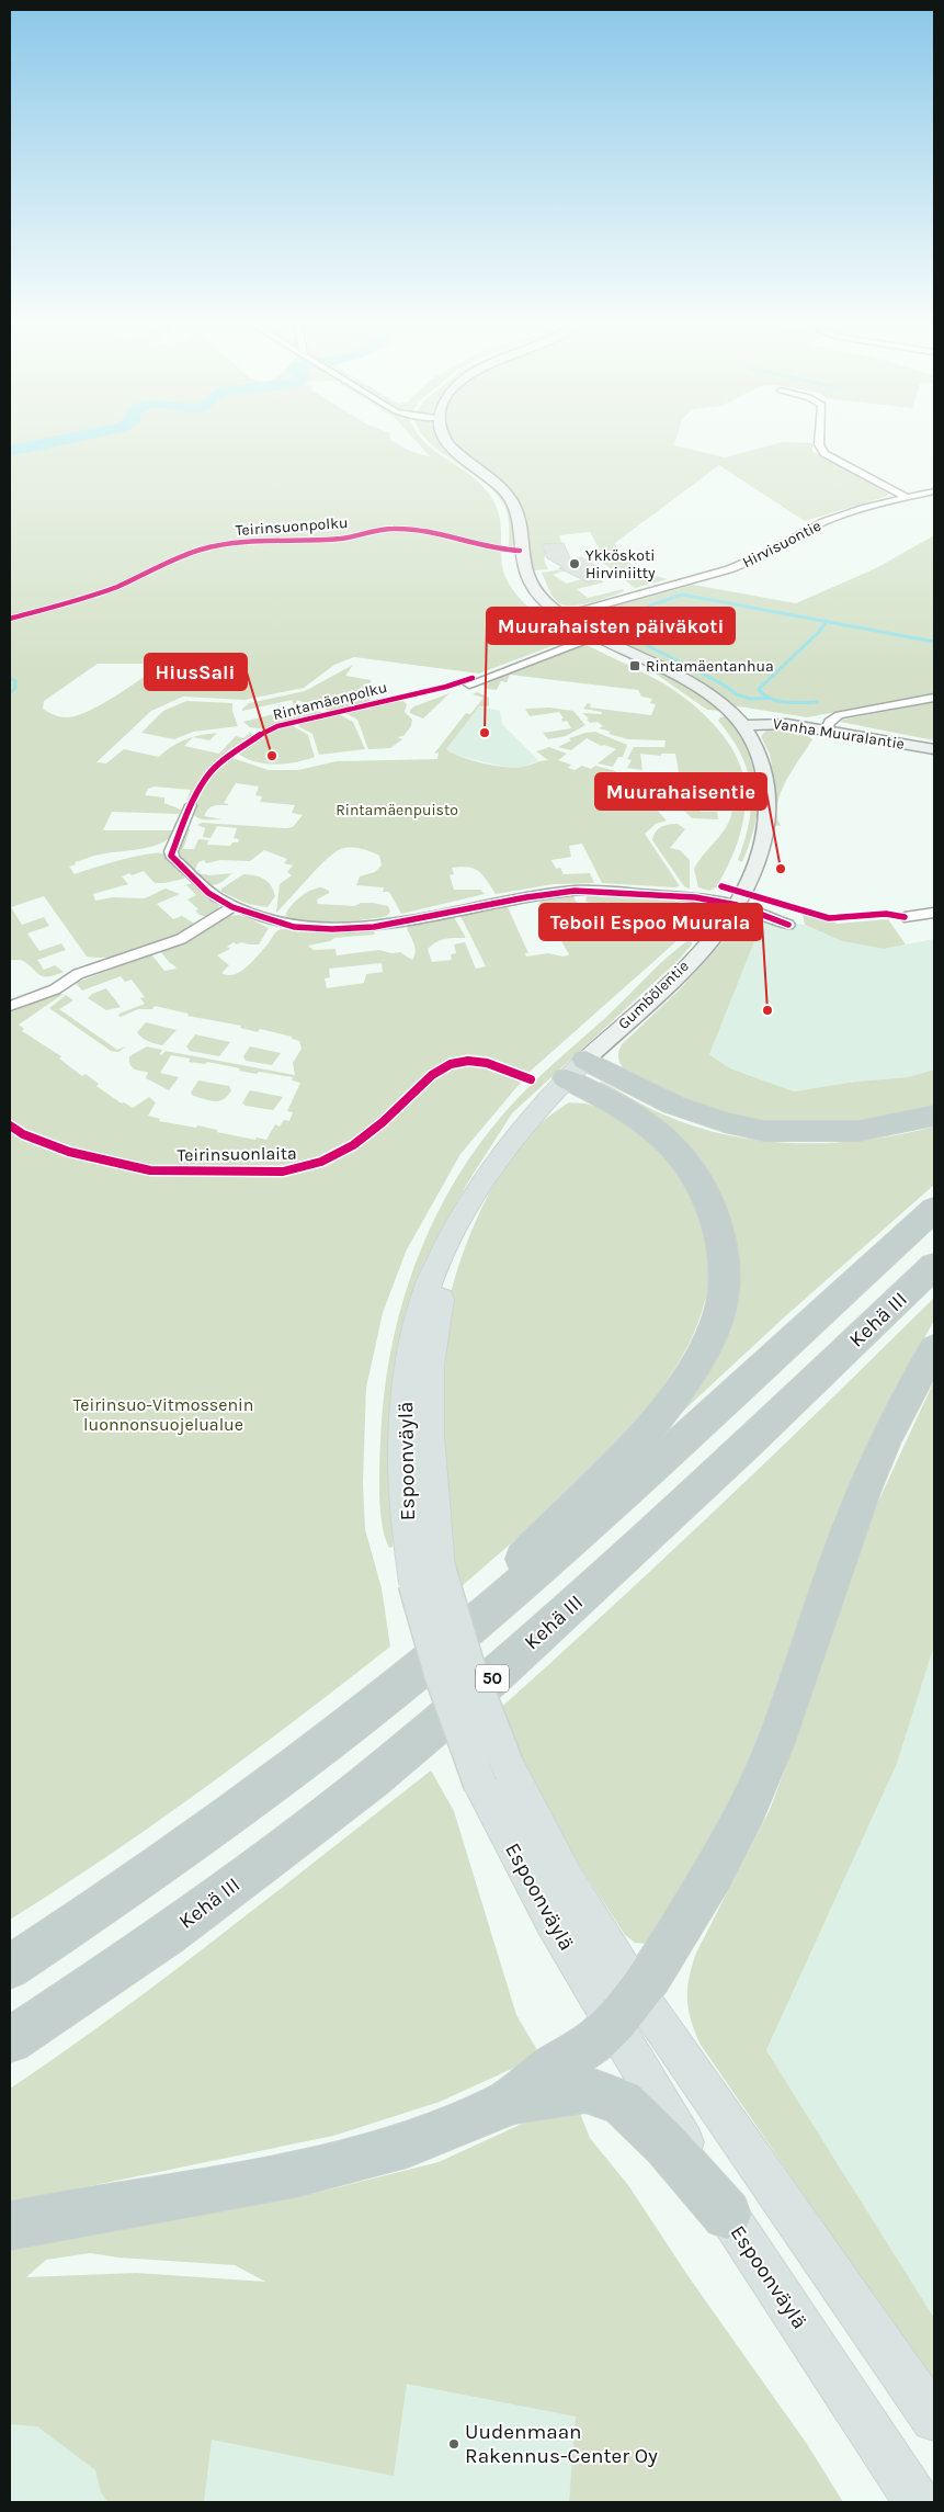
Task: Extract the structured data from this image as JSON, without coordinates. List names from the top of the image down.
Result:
{
  "streets": {
    "highway": ["Kehä III", "50"],
    "main road": ["Vanha Muuralantie", "Gumbölentie", "Espoonväylä"],
    "street": ["Hirvisuontie"],
    "cycle path": ["Teirinsuonpolku", "Rintamäenpolku", "Teirinsuonlaita"]
  },
  "crossings": [
    ["Hirvisuontie", "Gumbölentie"],
    ["Vanha Muuralantie", "Gumbölentie"],
    ["Gumbölentie", "Espoonväylä"]
  ],
  "parks": ["Rintamäenpuisto", "Teirinsuo-Vitmossenin luonnonsuojelualue"],
  "places": {
    "other": [
      "Ykköskoti Hirviniitty",
      "Muurahaisten päiväkoti",
      "HiusSali",
      "Muurahaisentie",
      "Teboil Espoo Muurala",
      "Uudenmaan Rakennus-Center Oy"
    ],
    "transit": ["Rintamäentanhua"]
  }
}
